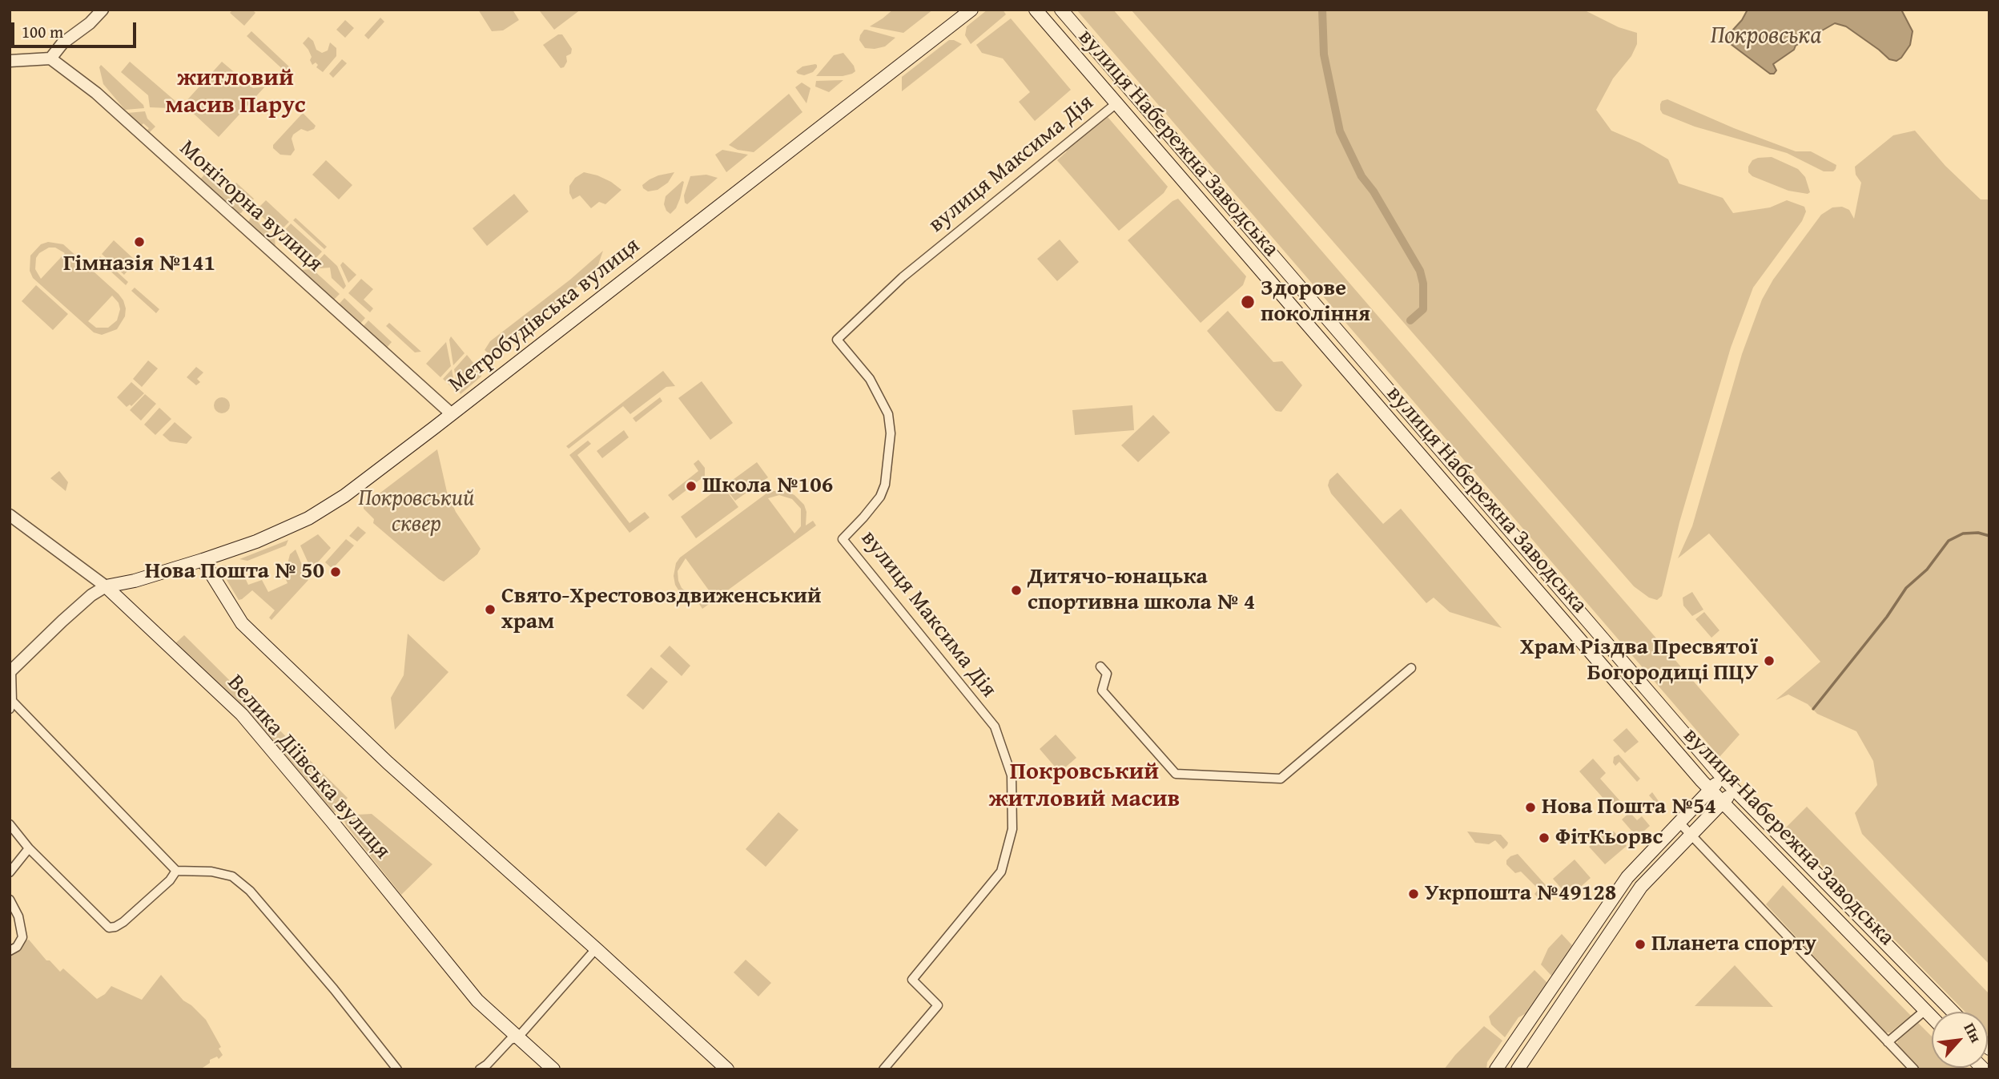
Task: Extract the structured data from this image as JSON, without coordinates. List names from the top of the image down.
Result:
{
  "streets": {
    "main road": ["вулиця Набережна Заводська", "Метробудівська вулиця", "Велика Діївська вулиця"],
    "street": ["вулиця Максима Дія", "Моніторна вулиця"]
  },
  "crossings": [
    ["вулиця Набережна Заводська", "вулиця Максима Дія"],
    ["Моніторна вулиця", "Метробудівська вулиця"],
    ["Метробудівська вулиця", "Велика Діївська вулиця"]
  ],
  "districts": ["житловий масив Парус", "Покровський житловий масив"],
  "water": ["Покровська"],
  "parks": ["Покровський сквер"],
  "places": [
    "Гімназія №141",
    "Здорове покоління",
    "Школа №106",
    "Нова Пошта № 50",
    "Дитячо-юнацька спортивна школа № 4",
    "Свято-Хрестовоздвиженський храм",
    "Храм Різдва Пресвятої Богородиці ПЦУ",
    "Нова Пошта №54",
    "ФiтКьорвс",
    "Укрпошта №49128",
    "Планета спорту"
  ],
  "scale_bar": "100 m",
  "north": "top right"
}
